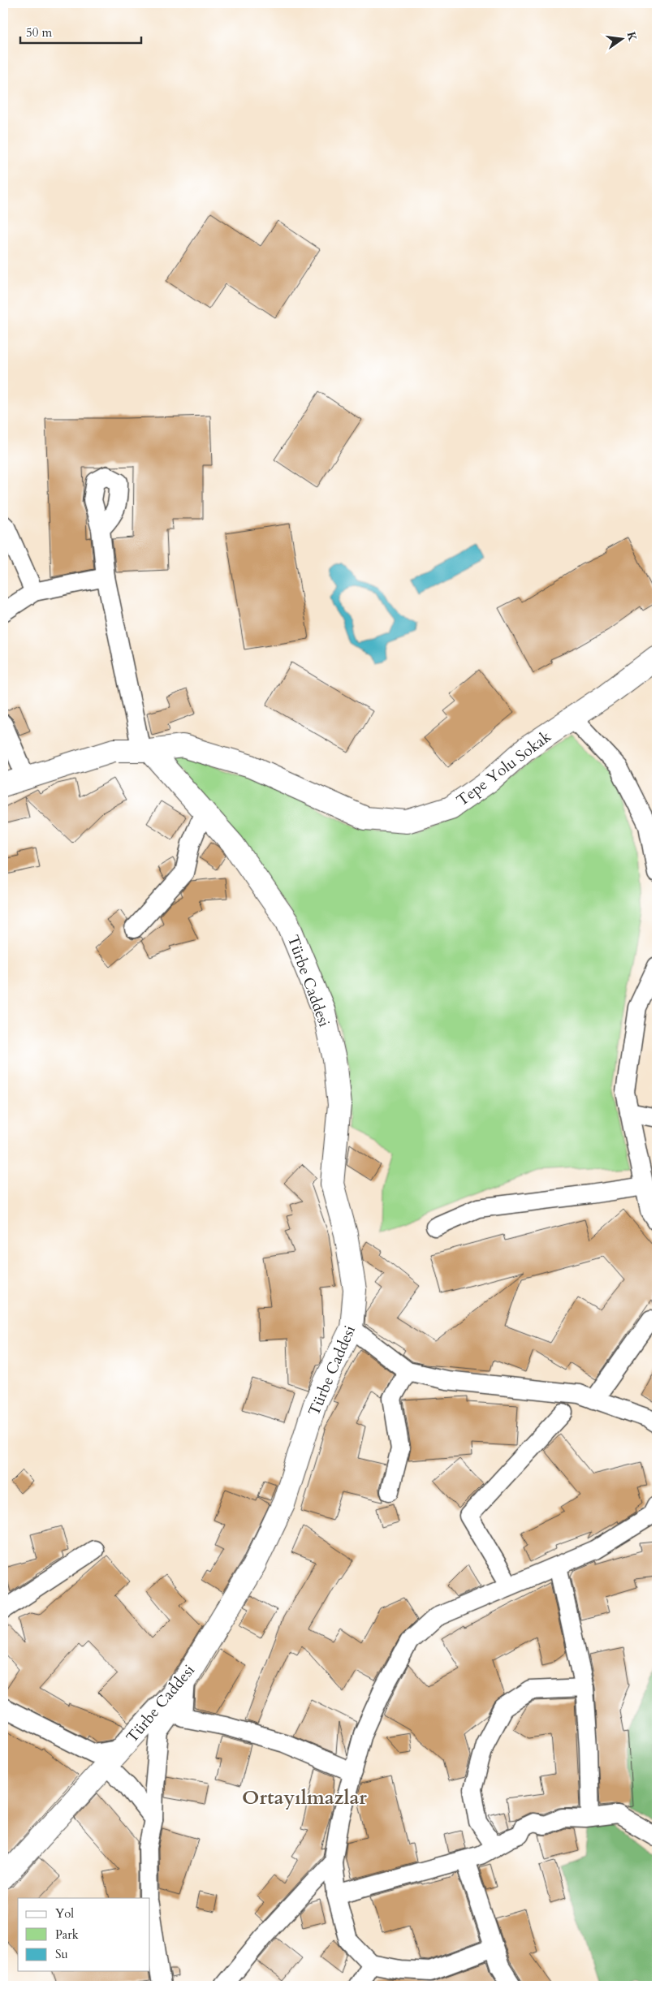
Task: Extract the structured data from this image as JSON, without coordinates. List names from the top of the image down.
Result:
{
  "streets": {
    "street": ["Tepe Yolu Sokak", "Türbe Caddesi"]
  },
  "crossings": [
    ["Tepe Yolu Sokak", "Türbe Caddesi"]
  ],
  "districts": ["Ortayılmazlar"],
  "legend": ["Yol", "Park", "Su"],
  "scale_bar": "50 m",
  "north": "right"
}
